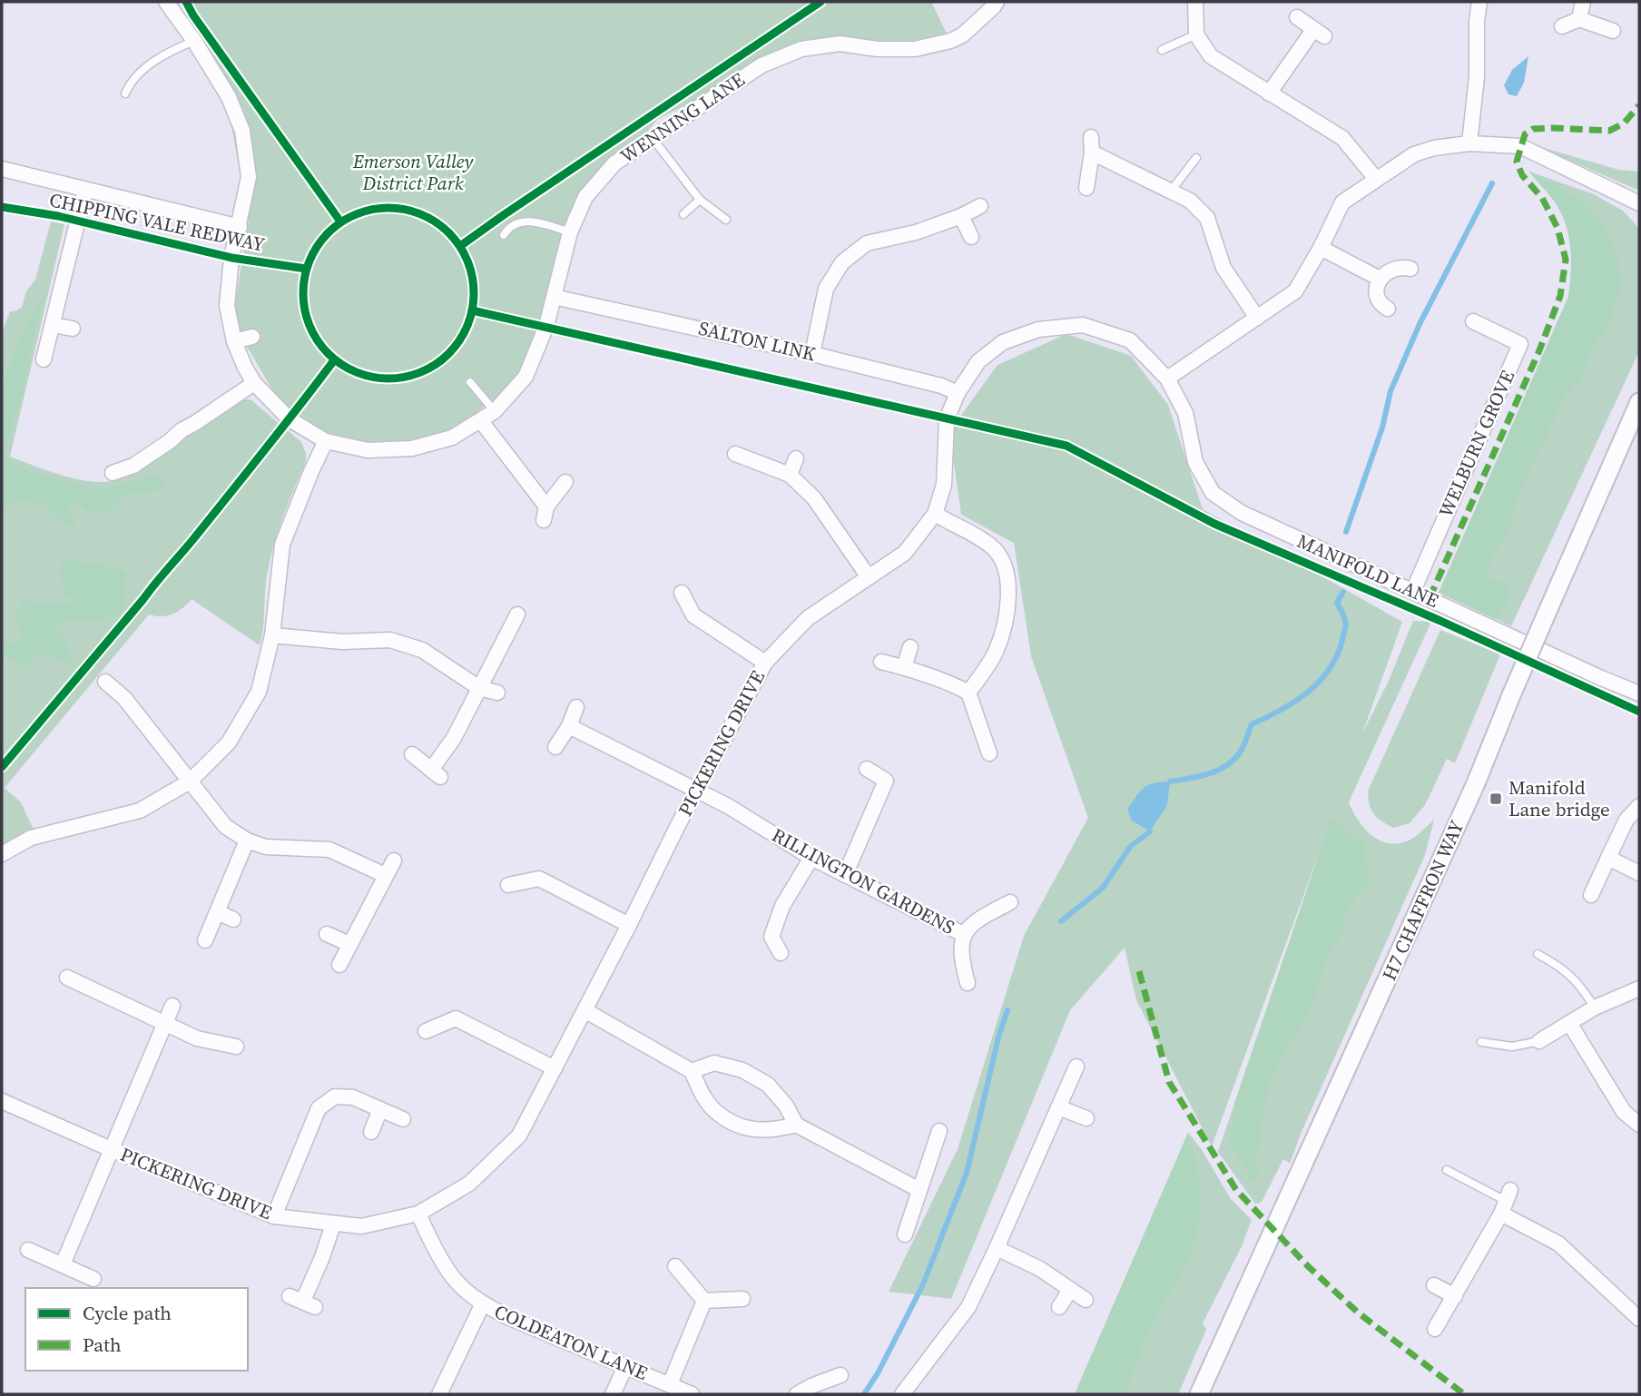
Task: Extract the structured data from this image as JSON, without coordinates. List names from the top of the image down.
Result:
{
  "streets": {
    "street": [
      "WENNING LANE",
      "SALTON LINK",
      "WELBURN GROVE",
      "MANIFOLD LANE",
      "PICKERING DRIVE",
      "RILLINGTON GARDENS",
      "H7 CHAFFRON WAY",
      "COLDEATON LANE"
    ],
    "cycle path": ["CHIPPING VALE REDWAY"]
  },
  "crossings": [
    ["WENNING LANE", "SALTON LINK"],
    ["SALTON LINK", "PICKERING DRIVE"],
    ["WELBURN GROVE", "MANIFOLD LANE"],
    ["MANIFOLD LANE", "PICKERING DRIVE"],
    ["PICKERING DRIVE", "RILLINGTON GARDENS"],
    ["PICKERING DRIVE", "COLDEATON LANE"]
  ],
  "parks": ["Emerson Valley District Park"],
  "places": {
    "transit": ["Manifold Lane bridge"]
  },
  "legend": ["Cycle path", "Path"]
}
